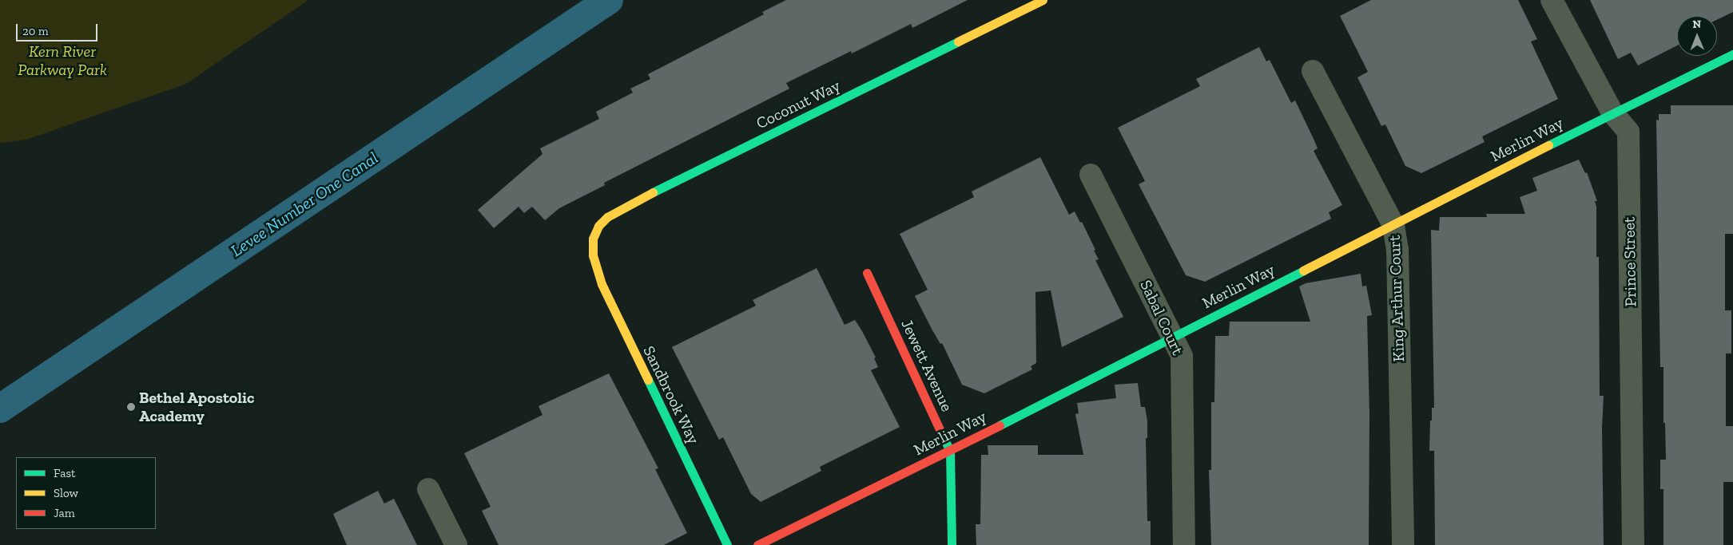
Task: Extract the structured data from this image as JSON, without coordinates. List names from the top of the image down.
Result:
{
  "streets": {
    "street": [
      "Coconut Way",
      "Merlin Way",
      "Prince Street",
      "King Arthur Court",
      "Sabal Court",
      "Jewett Avenue",
      "Sandbrook Way"
    ]
  },
  "crossings": [
    ["Coconut Way", "Sandbrook Way"],
    ["Merlin Way", "Prince Street"],
    ["Merlin Way", "King Arthur Court"],
    ["Merlin Way", "Sabal Court"],
    ["Merlin Way", "Jewett Avenue"]
  ],
  "water": ["Levee Number One Canal"],
  "parks": ["Kern River Parkway Park"],
  "places": ["Bethel Apostolic Academy"],
  "legend": ["Fast", "Slow", "Jam"],
  "scale_bar": "20 m",
  "north": "top"
}
